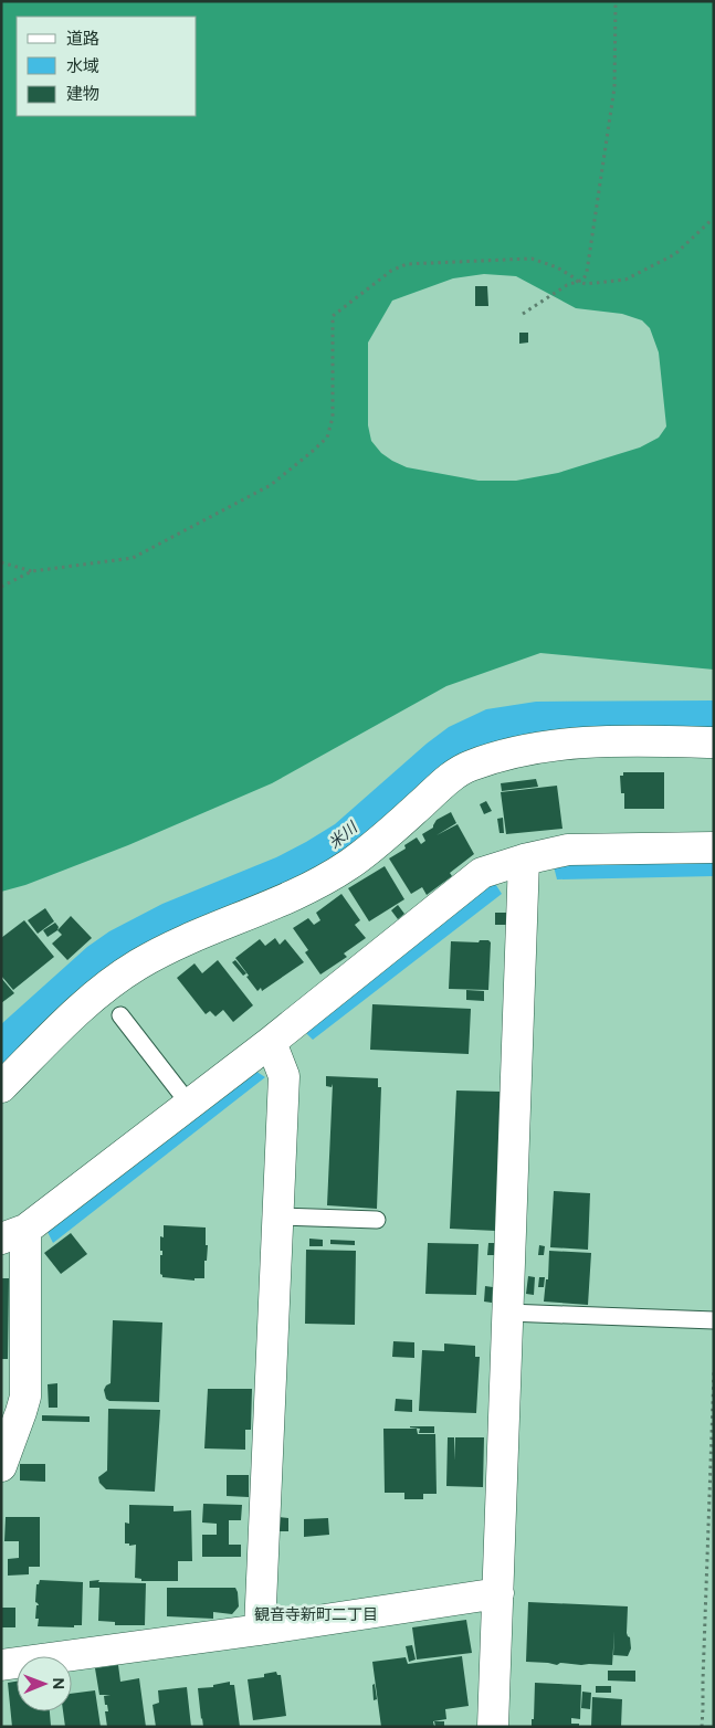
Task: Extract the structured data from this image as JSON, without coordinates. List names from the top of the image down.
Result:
{
  "districts": ["観音寺新町二丁目"],
  "water": ["米川"],
  "legend": ["道路", "水域", "建物"],
  "north": "right"
}
